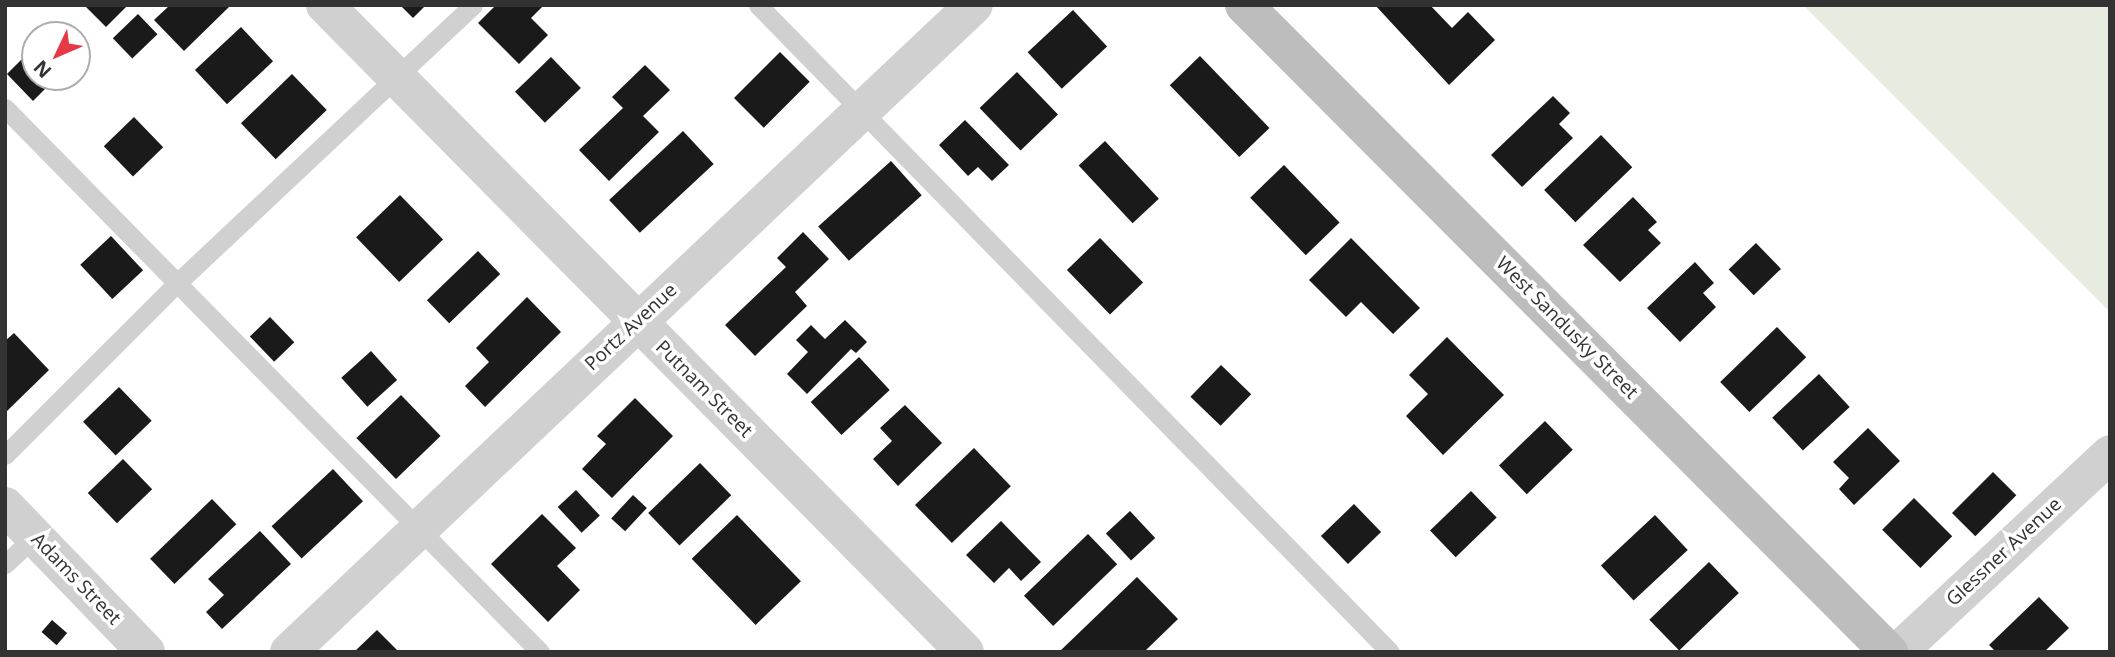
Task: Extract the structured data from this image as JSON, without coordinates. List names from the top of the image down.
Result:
{
  "streets": {
    "street": [
      "Portz Avenue",
      "West Sandusky Street",
      "Putnam Street",
      "Glessner Avenue",
      "Adams Street"
    ]
  },
  "crossings": [
    ["Portz Avenue", "Putnam Street"],
    ["West Sandusky Street", "Glessner Avenue"]
  ],
  "north": "bottom left"
}
